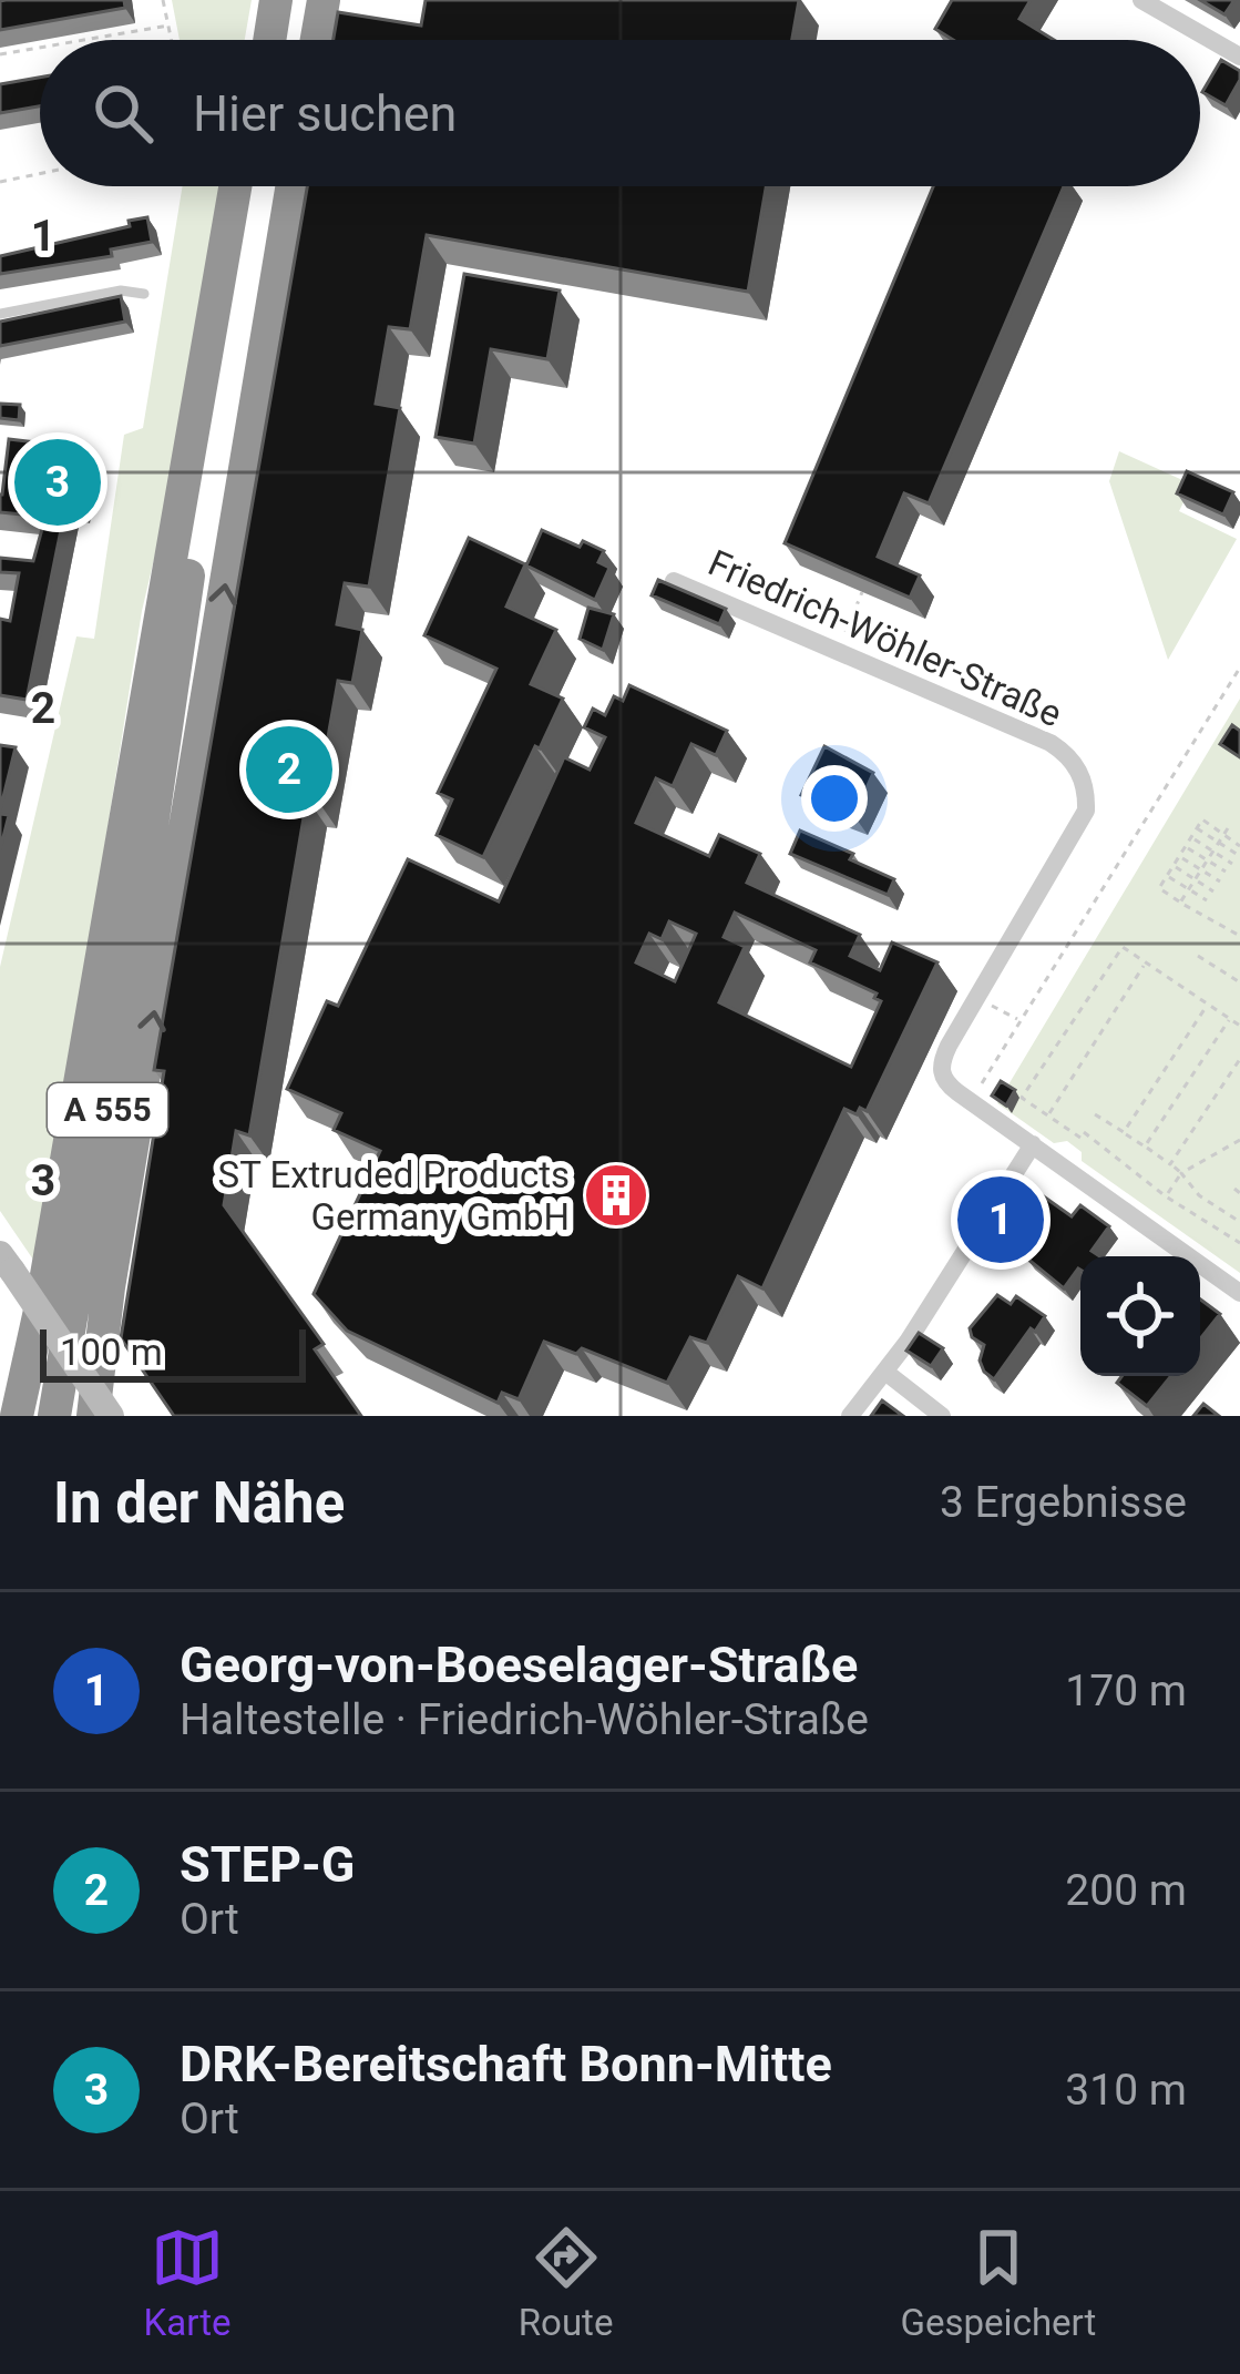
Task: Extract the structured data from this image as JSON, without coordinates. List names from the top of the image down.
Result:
{
  "streets": {
    "highway": ["A 555"],
    "street": ["Friedrich-Wöhler-Straße"]
  },
  "places": {
    "building": ["ST Extruded Products Germany GmbH"]
  },
  "scale_bar": "100 m",
  "page": {
    "search": "Hier suchen",
    "pins": ["3", "2", "1"],
    "scale": "100 m",
    "heading": ["In der Nähe", "3 Ergebnisse"],
    "list": [
      {
        "mark": "1",
        "name": "Georg-von-Boeselager-Straße",
        "note": "Haltestelle · Friedrich-Wöhler-Straße",
        "value": "170 m"
      },
      {
        "mark": "2",
        "name": "STEP-G",
        "note": "Ort",
        "value": "200 m"
      },
      {
        "mark": "3",
        "name": "DRK-Bereitschaft Bonn-Mitte",
        "note": "Ort",
        "value": "310 m"
      }
    ],
    "nav": ["Karte", "Route", "Gespeichert"]
  },
  "grid": {
    "rows": ["1", "2", "3"]
  }
}
